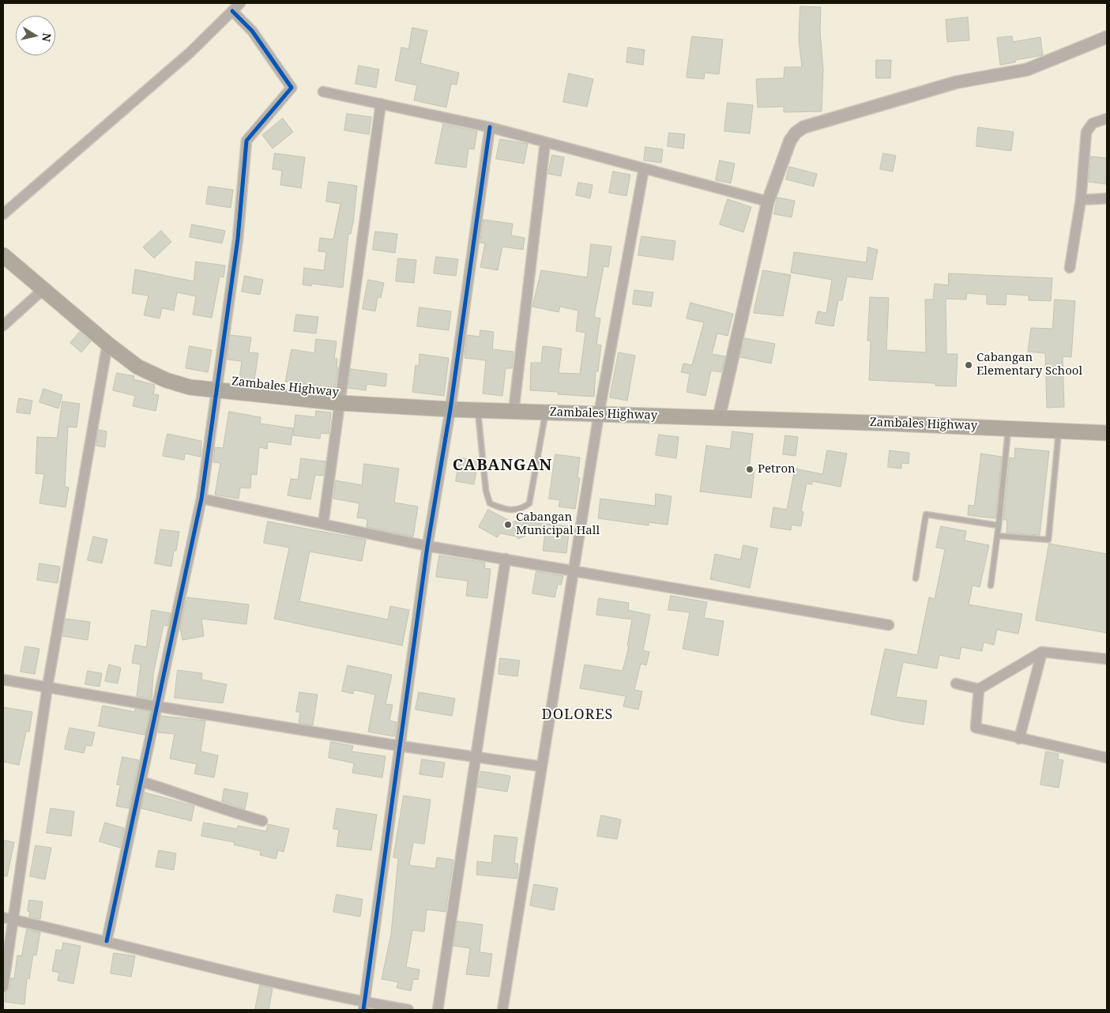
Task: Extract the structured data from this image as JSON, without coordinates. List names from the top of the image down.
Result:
{
  "streets": {
    "main road": ["Zambales Highway"]
  },
  "districts": ["CABANGAN", "DOLORES"],
  "places": ["Cabangan Elementary School", "Petron", "Cabangan Municipal Hall"],
  "north": "right"
}
